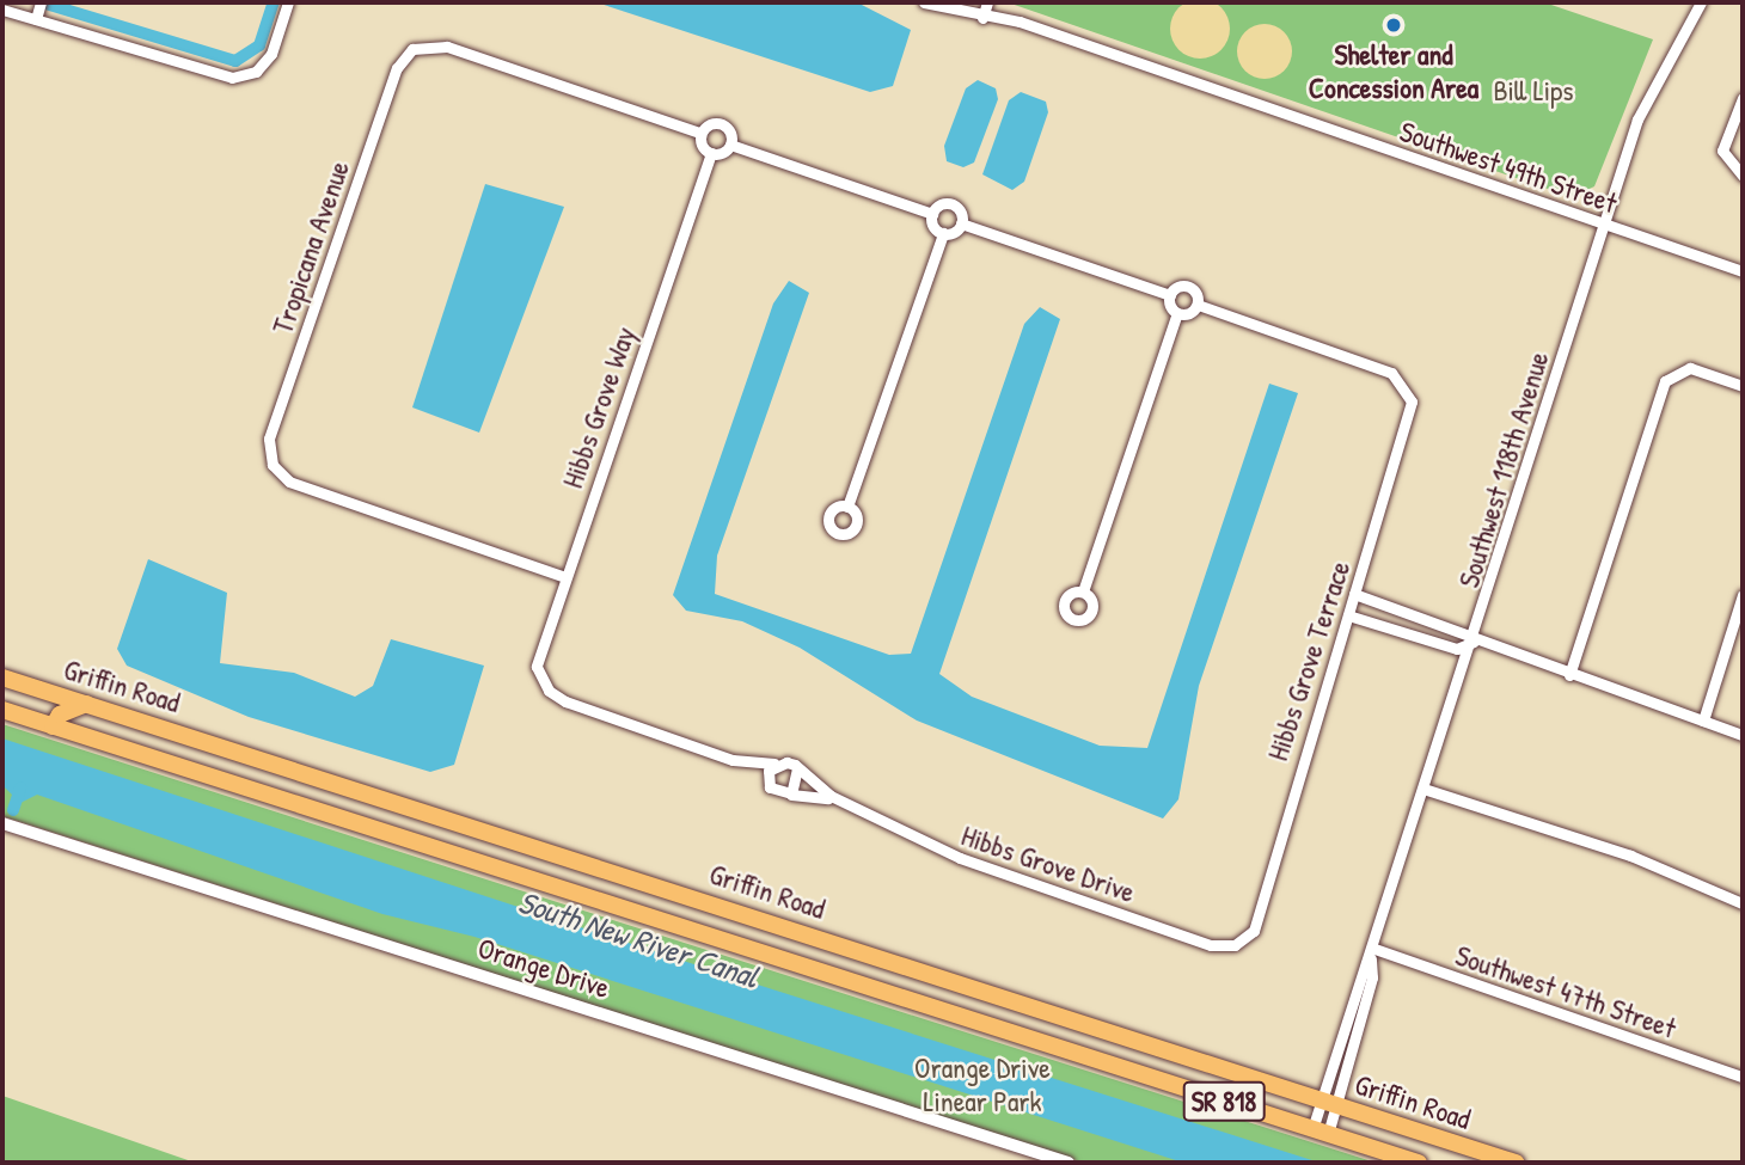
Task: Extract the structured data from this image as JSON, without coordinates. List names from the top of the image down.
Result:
{
  "streets": {
    "main road": ["Griffin Road", "SR 818"],
    "street": [
      "Southwest 49th Street",
      "Tropicana Avenue",
      "Hibbs Grove Way",
      "Southwest 118th Avenue",
      "Hibbs Grove Terrace",
      "Hibbs Grove Drive",
      "Orange Drive",
      "Southwest 47th Street"
    ]
  },
  "crossings": [
    ["Southwest 49th Street", "Southwest 118th Avenue"],
    ["Tropicana Avenue", "Hibbs Grove Way"],
    ["Southwest 118th Avenue", "Griffin Road"],
    ["Southwest 118th Avenue", "Southwest 47th Street"],
    ["Hibbs Grove Terrace", "Hibbs Grove Drive"]
  ],
  "water": ["South New River Canal"],
  "parks": ["Bill Lips", "Orange Drive Linear Park"],
  "places": ["Shelter and Concession Area"]
}
